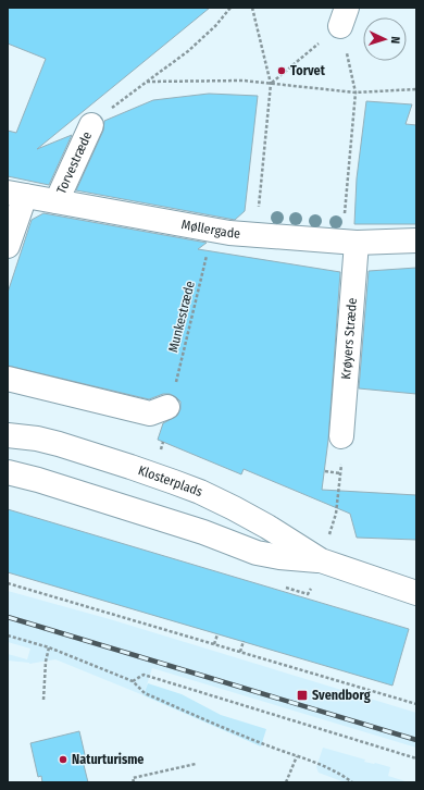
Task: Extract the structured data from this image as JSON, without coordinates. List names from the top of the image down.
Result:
{
  "streets": {
    "street": [
      "Torvestræde",
      "Møllergade",
      "Krøyers Stræde",
      "Klosterplads"
    ],
    "path": ["Munkestræde"]
  },
  "crossings": [
    ["Torvestræde", "Møllergade"],
    ["Møllergade", "Munkestræde"],
    ["Møllergade", "Krøyers Stræde"]
  ],
  "places": {
    "other": ["Torvet", "Naturturisme"],
    "transit": ["Svendborg"]
  },
  "north": "right"
}
